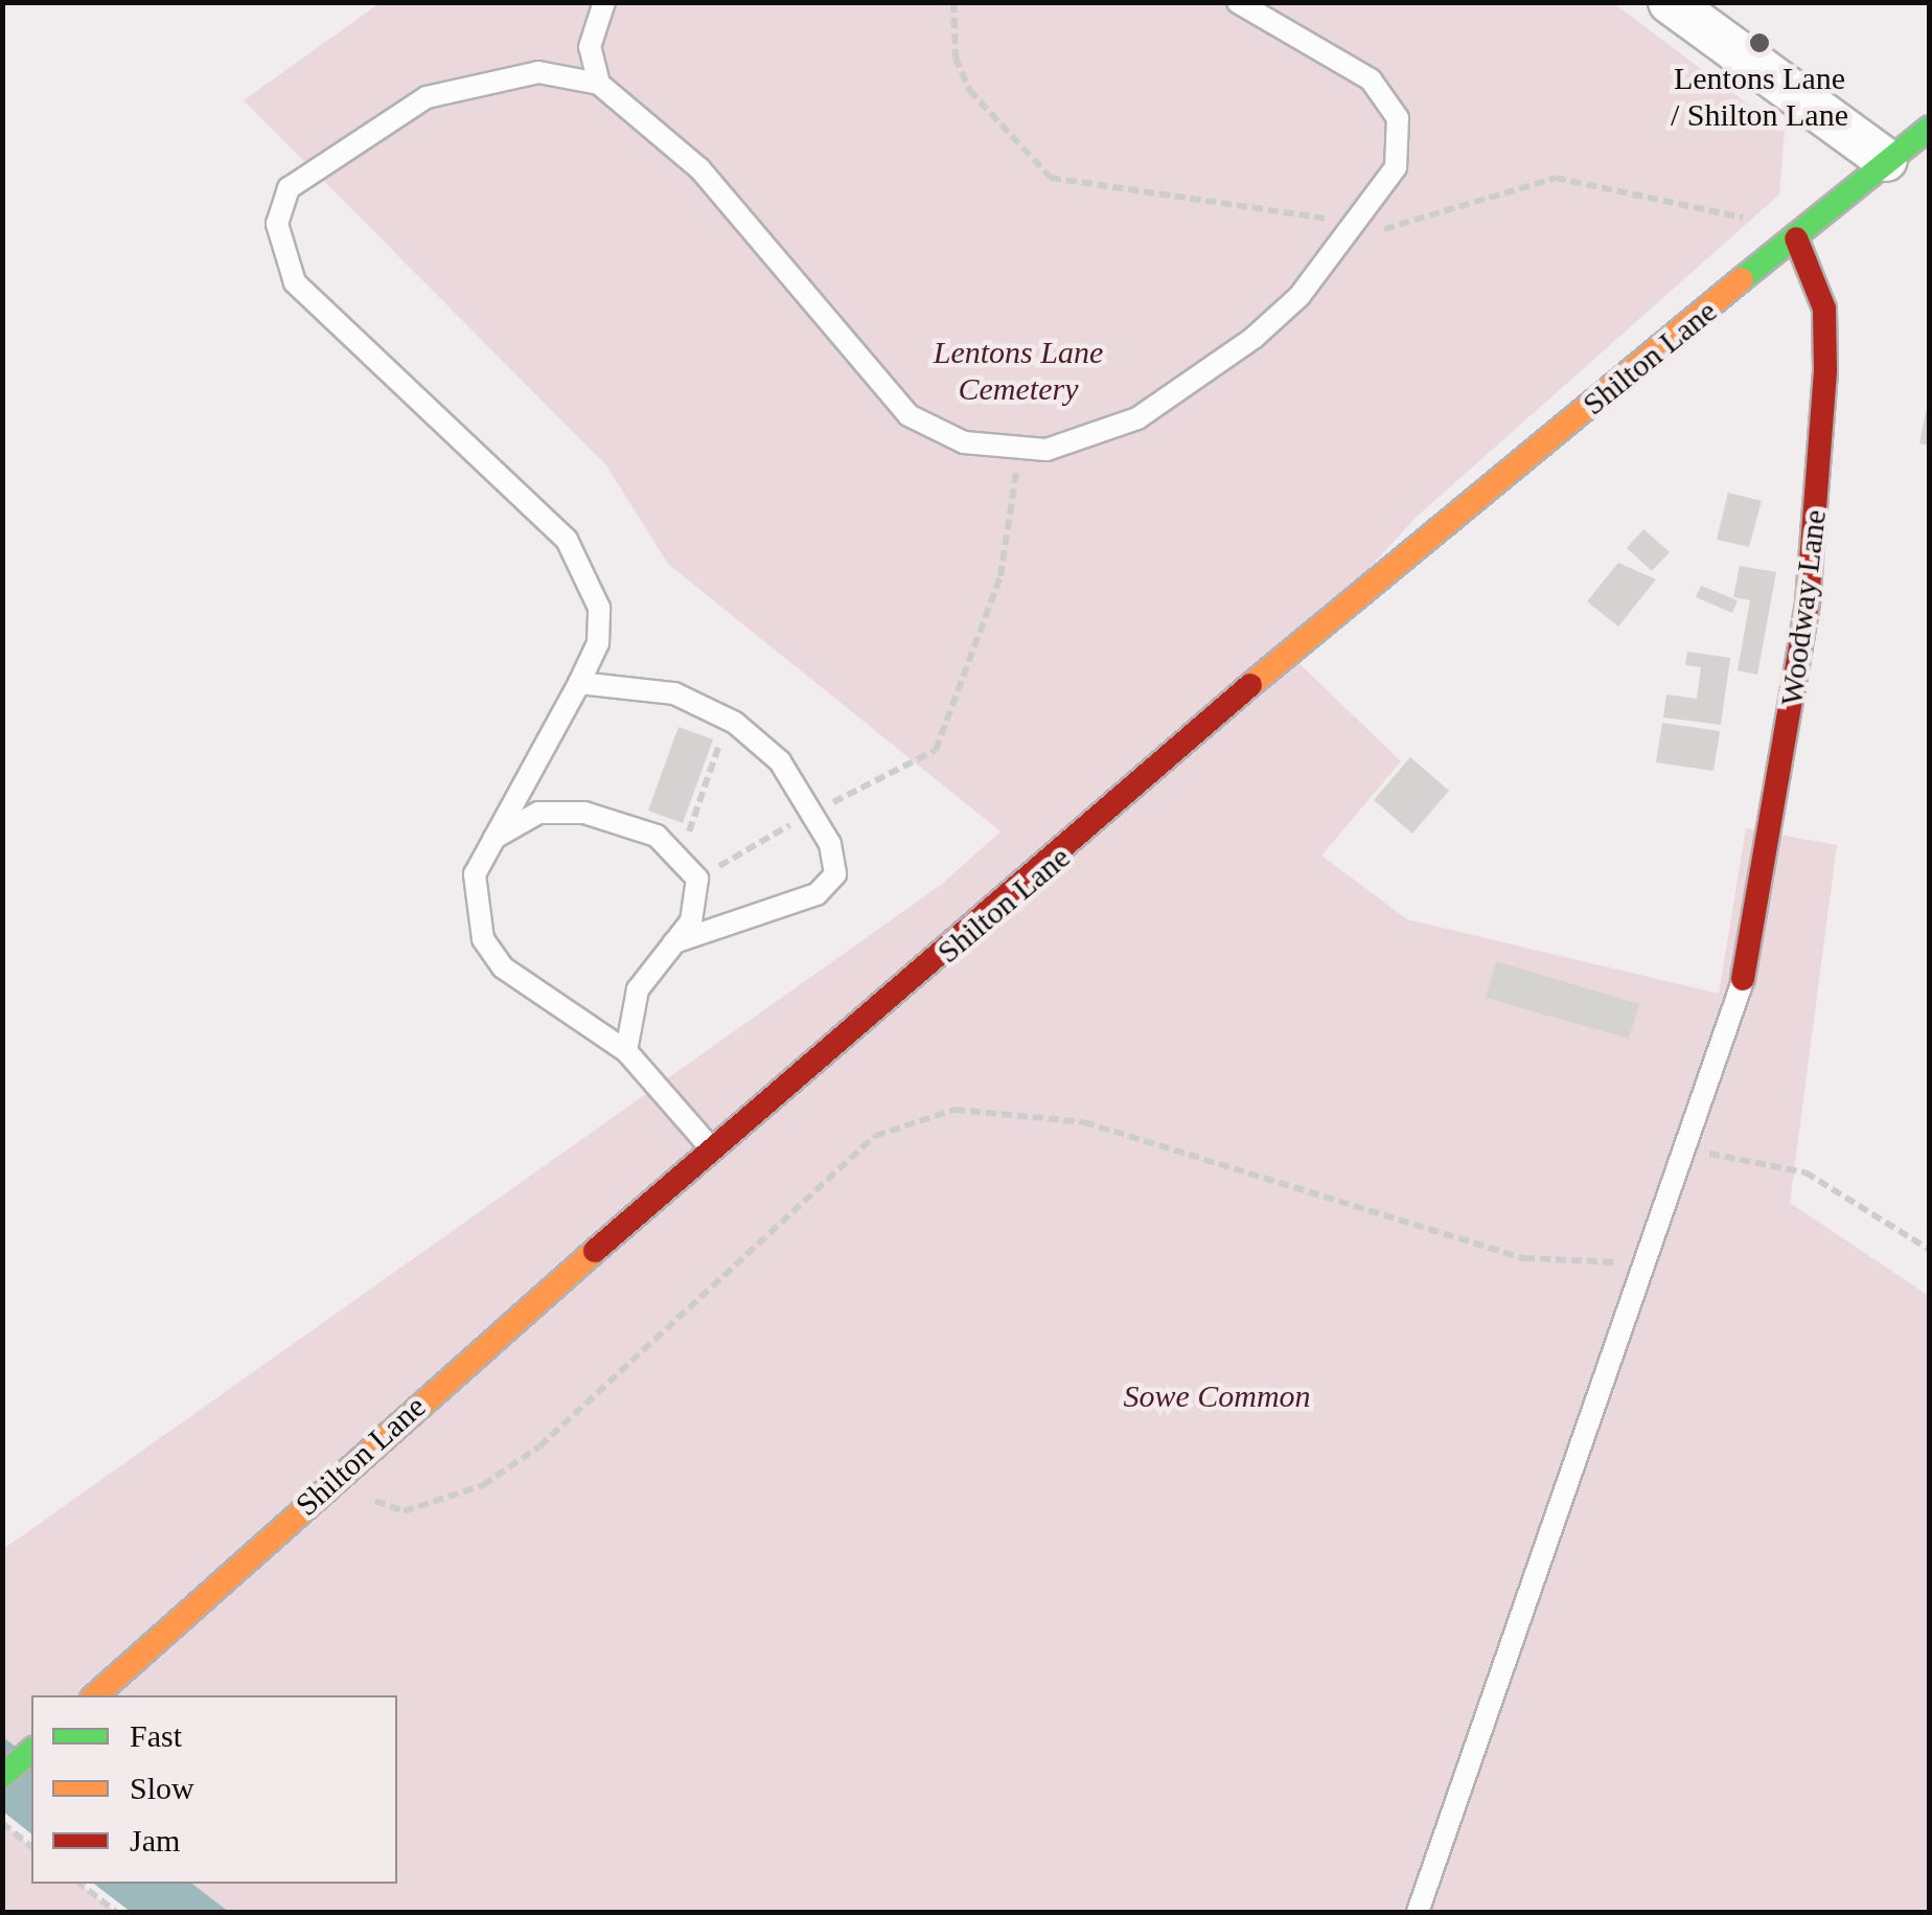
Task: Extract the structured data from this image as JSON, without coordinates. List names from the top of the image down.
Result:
{
  "streets": {
    "street": ["Shilton Lane", "Woodway Lane"]
  },
  "crossings": [
    ["Shilton Lane", "Woodway Lane"]
  ],
  "parks": ["Lentons Lane Cemetery", "Sowe Common"],
  "places": ["Lentons Lane / Shilton Lane"],
  "legend": ["Fast", "Slow", "Jam"]
}
